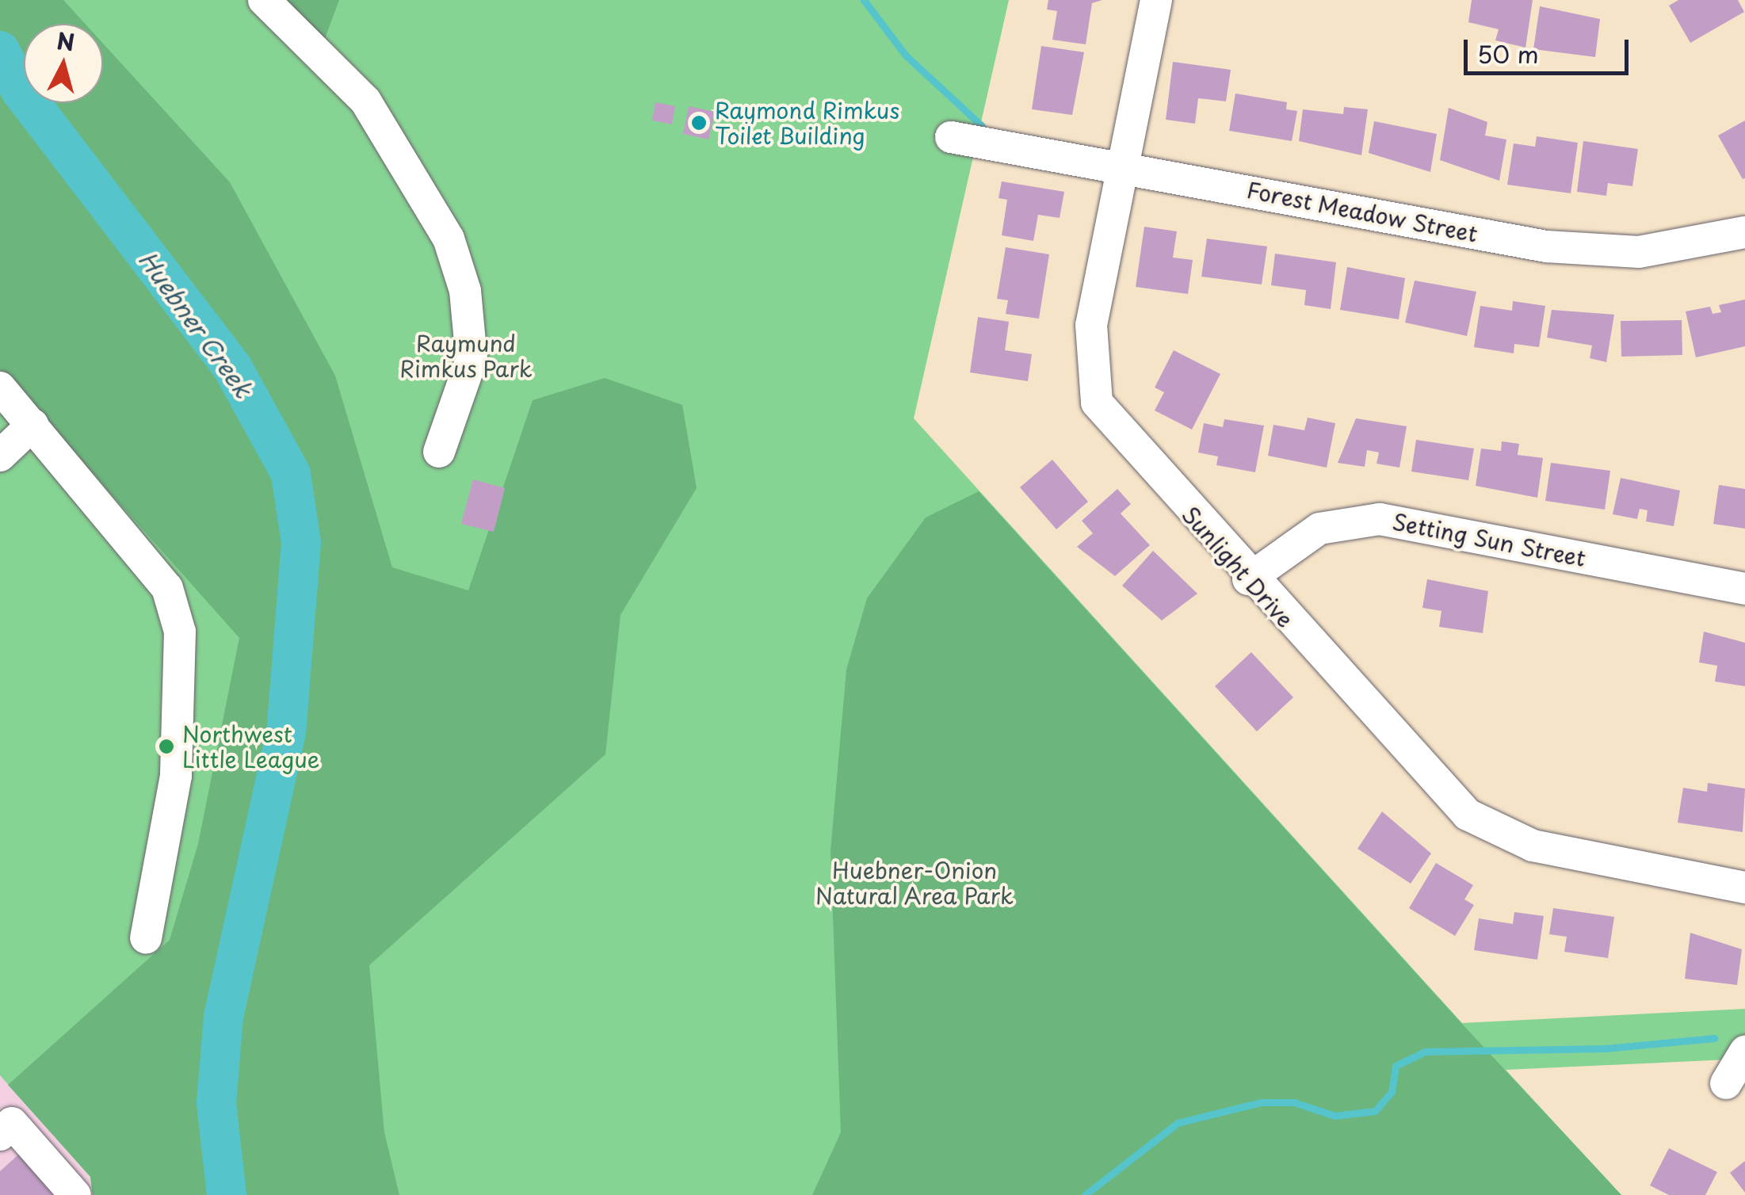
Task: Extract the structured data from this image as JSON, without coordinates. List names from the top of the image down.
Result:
{
  "streets": {
    "street": ["Forest Meadow Street", "Setting Sun Street", "Sunlight Drive"]
  },
  "crossings": [
    ["Forest Meadow Street", "Sunlight Drive"],
    ["Setting Sun Street", "Sunlight Drive"]
  ],
  "water": ["Huebner Creek"],
  "parks": ["Raymund Rimkus Park", "Huebner-Onion Natural Area Park"],
  "places": ["Raymond Rimkus Toilet Building", "Northwest Little League"],
  "scale_bar": "50 m",
  "north": "top"
}
